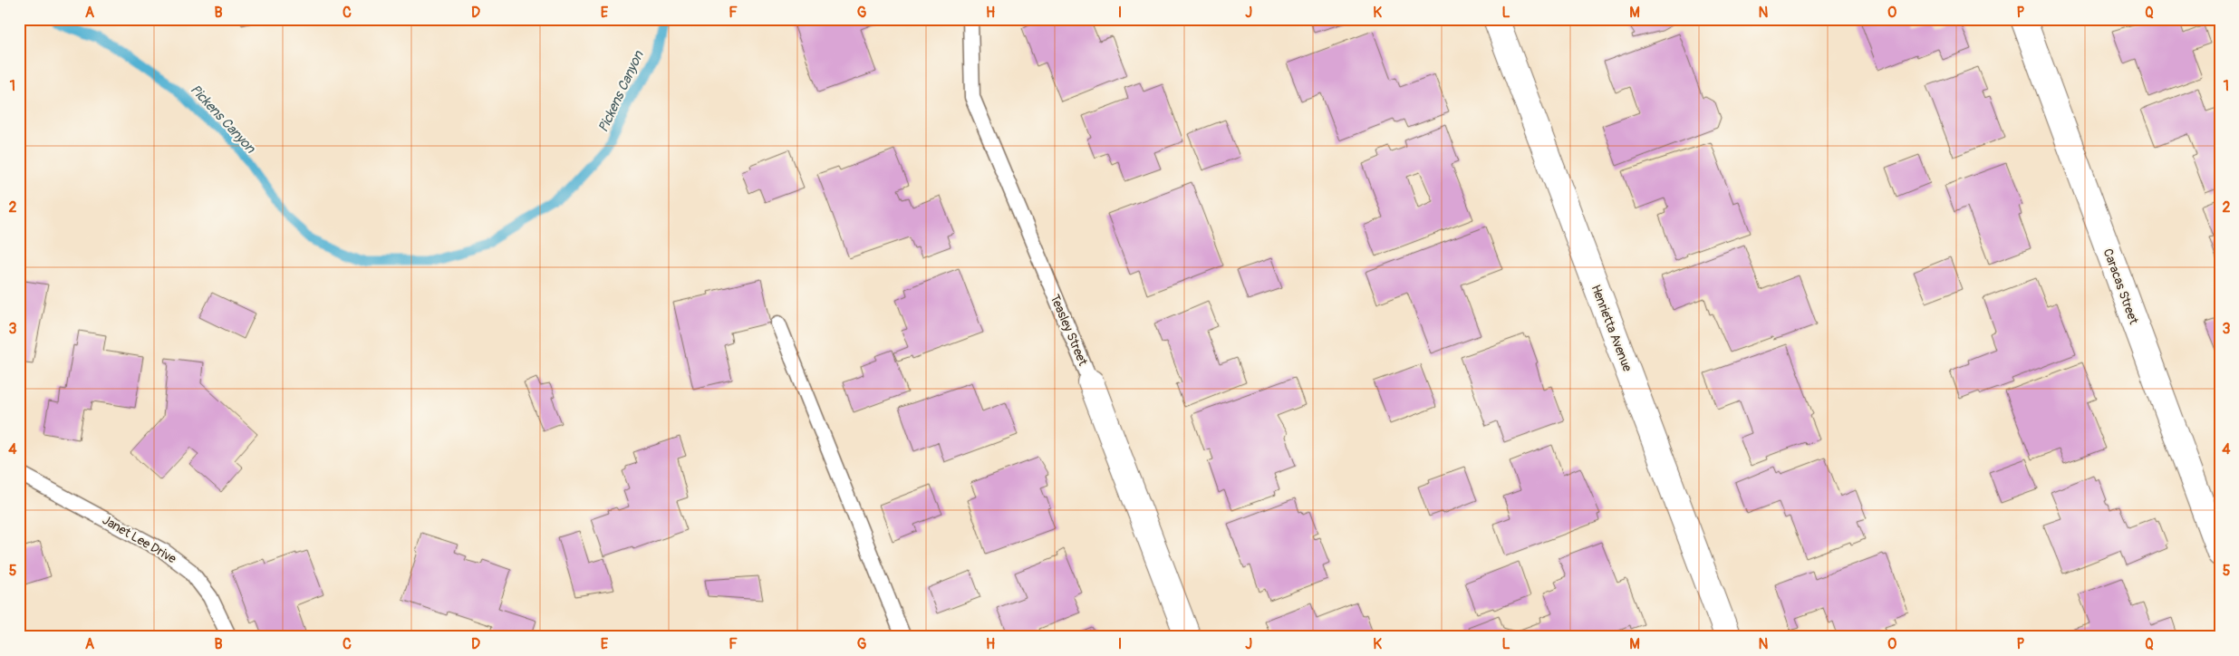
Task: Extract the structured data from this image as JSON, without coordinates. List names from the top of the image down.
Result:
{
  "streets": {
    "street": ["Caracas Street", "Henrietta Avenue", "Teasley Street"],
    "lane": ["Janet Lee Drive"]
  },
  "water": ["Pickens Canyon"],
  "grid": {
    "columns": [
      "A",
      "B",
      "C",
      "D",
      "E",
      "F",
      "G",
      "H",
      "I",
      "J",
      "K",
      "L",
      "M",
      "N",
      "O",
      "P",
      "Q"
    ],
    "rows": [
      "1",
      "2",
      "3",
      "4",
      "5"
    ]
  }
}
